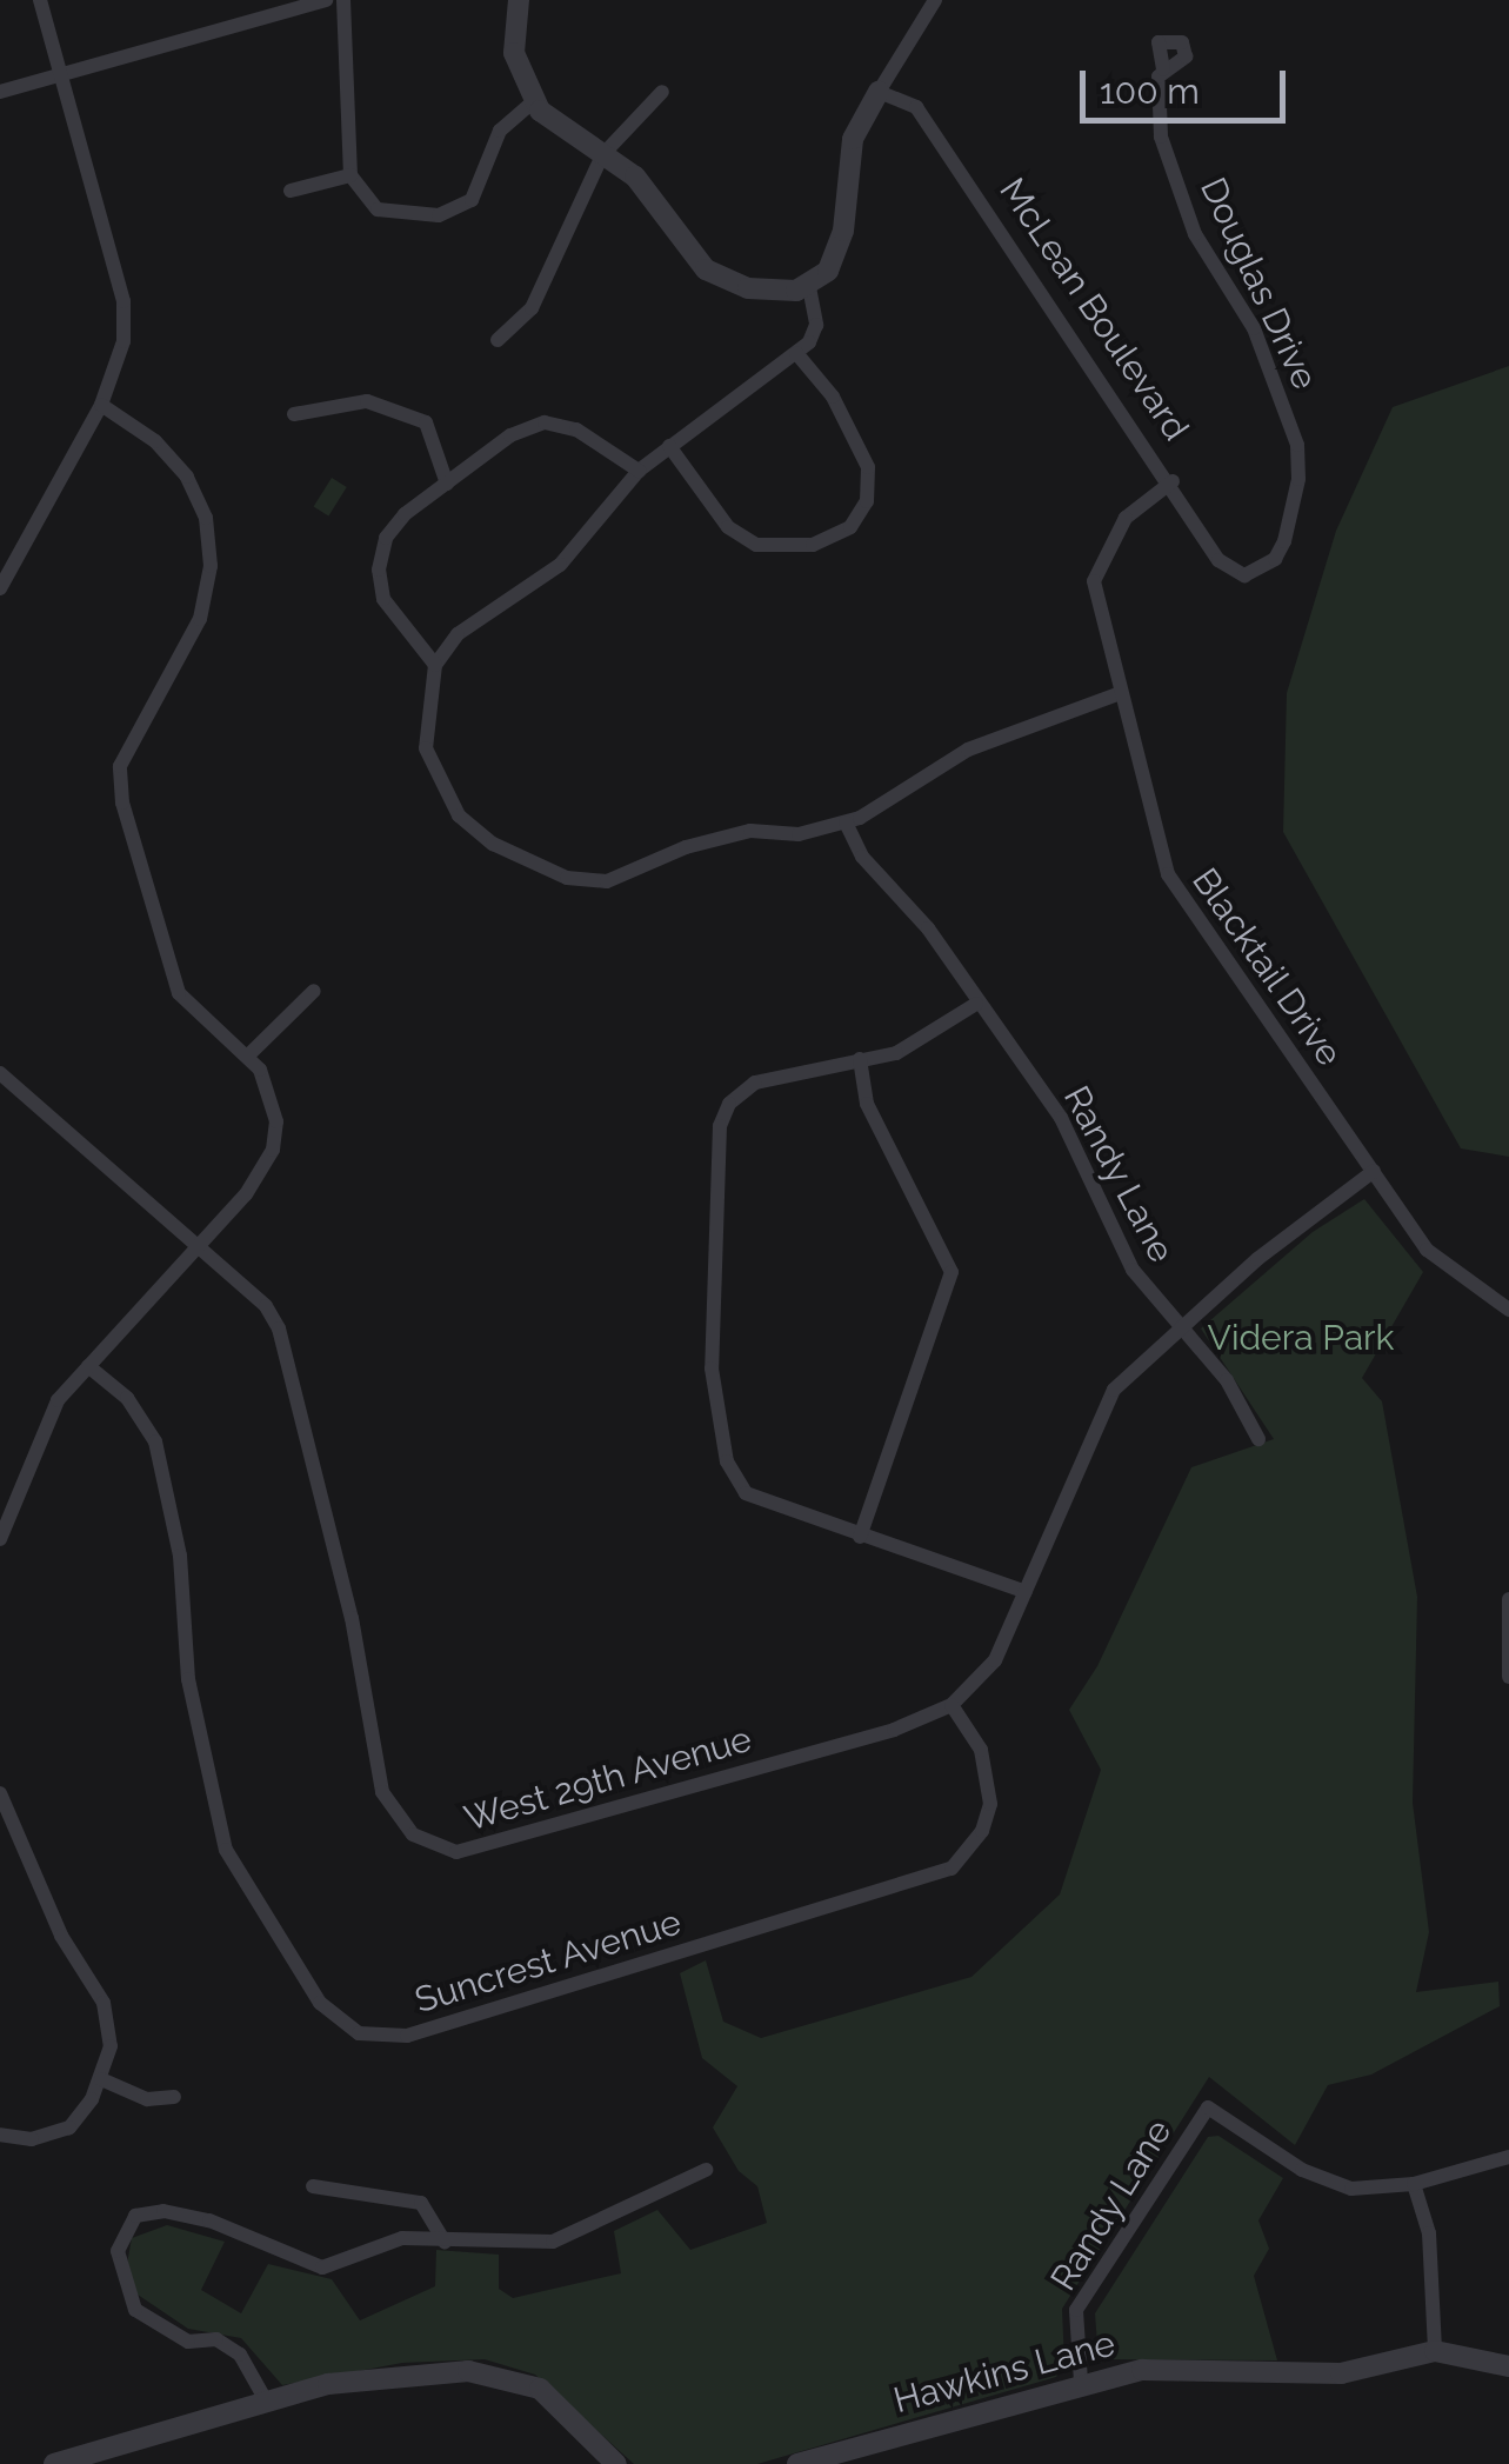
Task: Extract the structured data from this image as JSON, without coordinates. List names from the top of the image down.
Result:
{
  "streets": {
    "street": [
      "Douglas Drive",
      "McLean Boulevard",
      "Blacktail Drive",
      "Randy Lane",
      "West 29th Avenue",
      "Suncrest Avenue",
      "Hawkins Lane"
    ]
  },
  "crossings": [
    ["Douglas Drive", "McLean Boulevard"],
    ["McLean Boulevard", "Blacktail Drive"],
    ["Blacktail Drive", "West 29th Avenue"],
    ["Randy Lane", "West 29th Avenue"],
    ["Randy Lane", "Hawkins Lane"],
    ["West 29th Avenue", "Suncrest Avenue"]
  ],
  "parks": ["Videra Park"],
  "scale_bar": "100 m"
}
